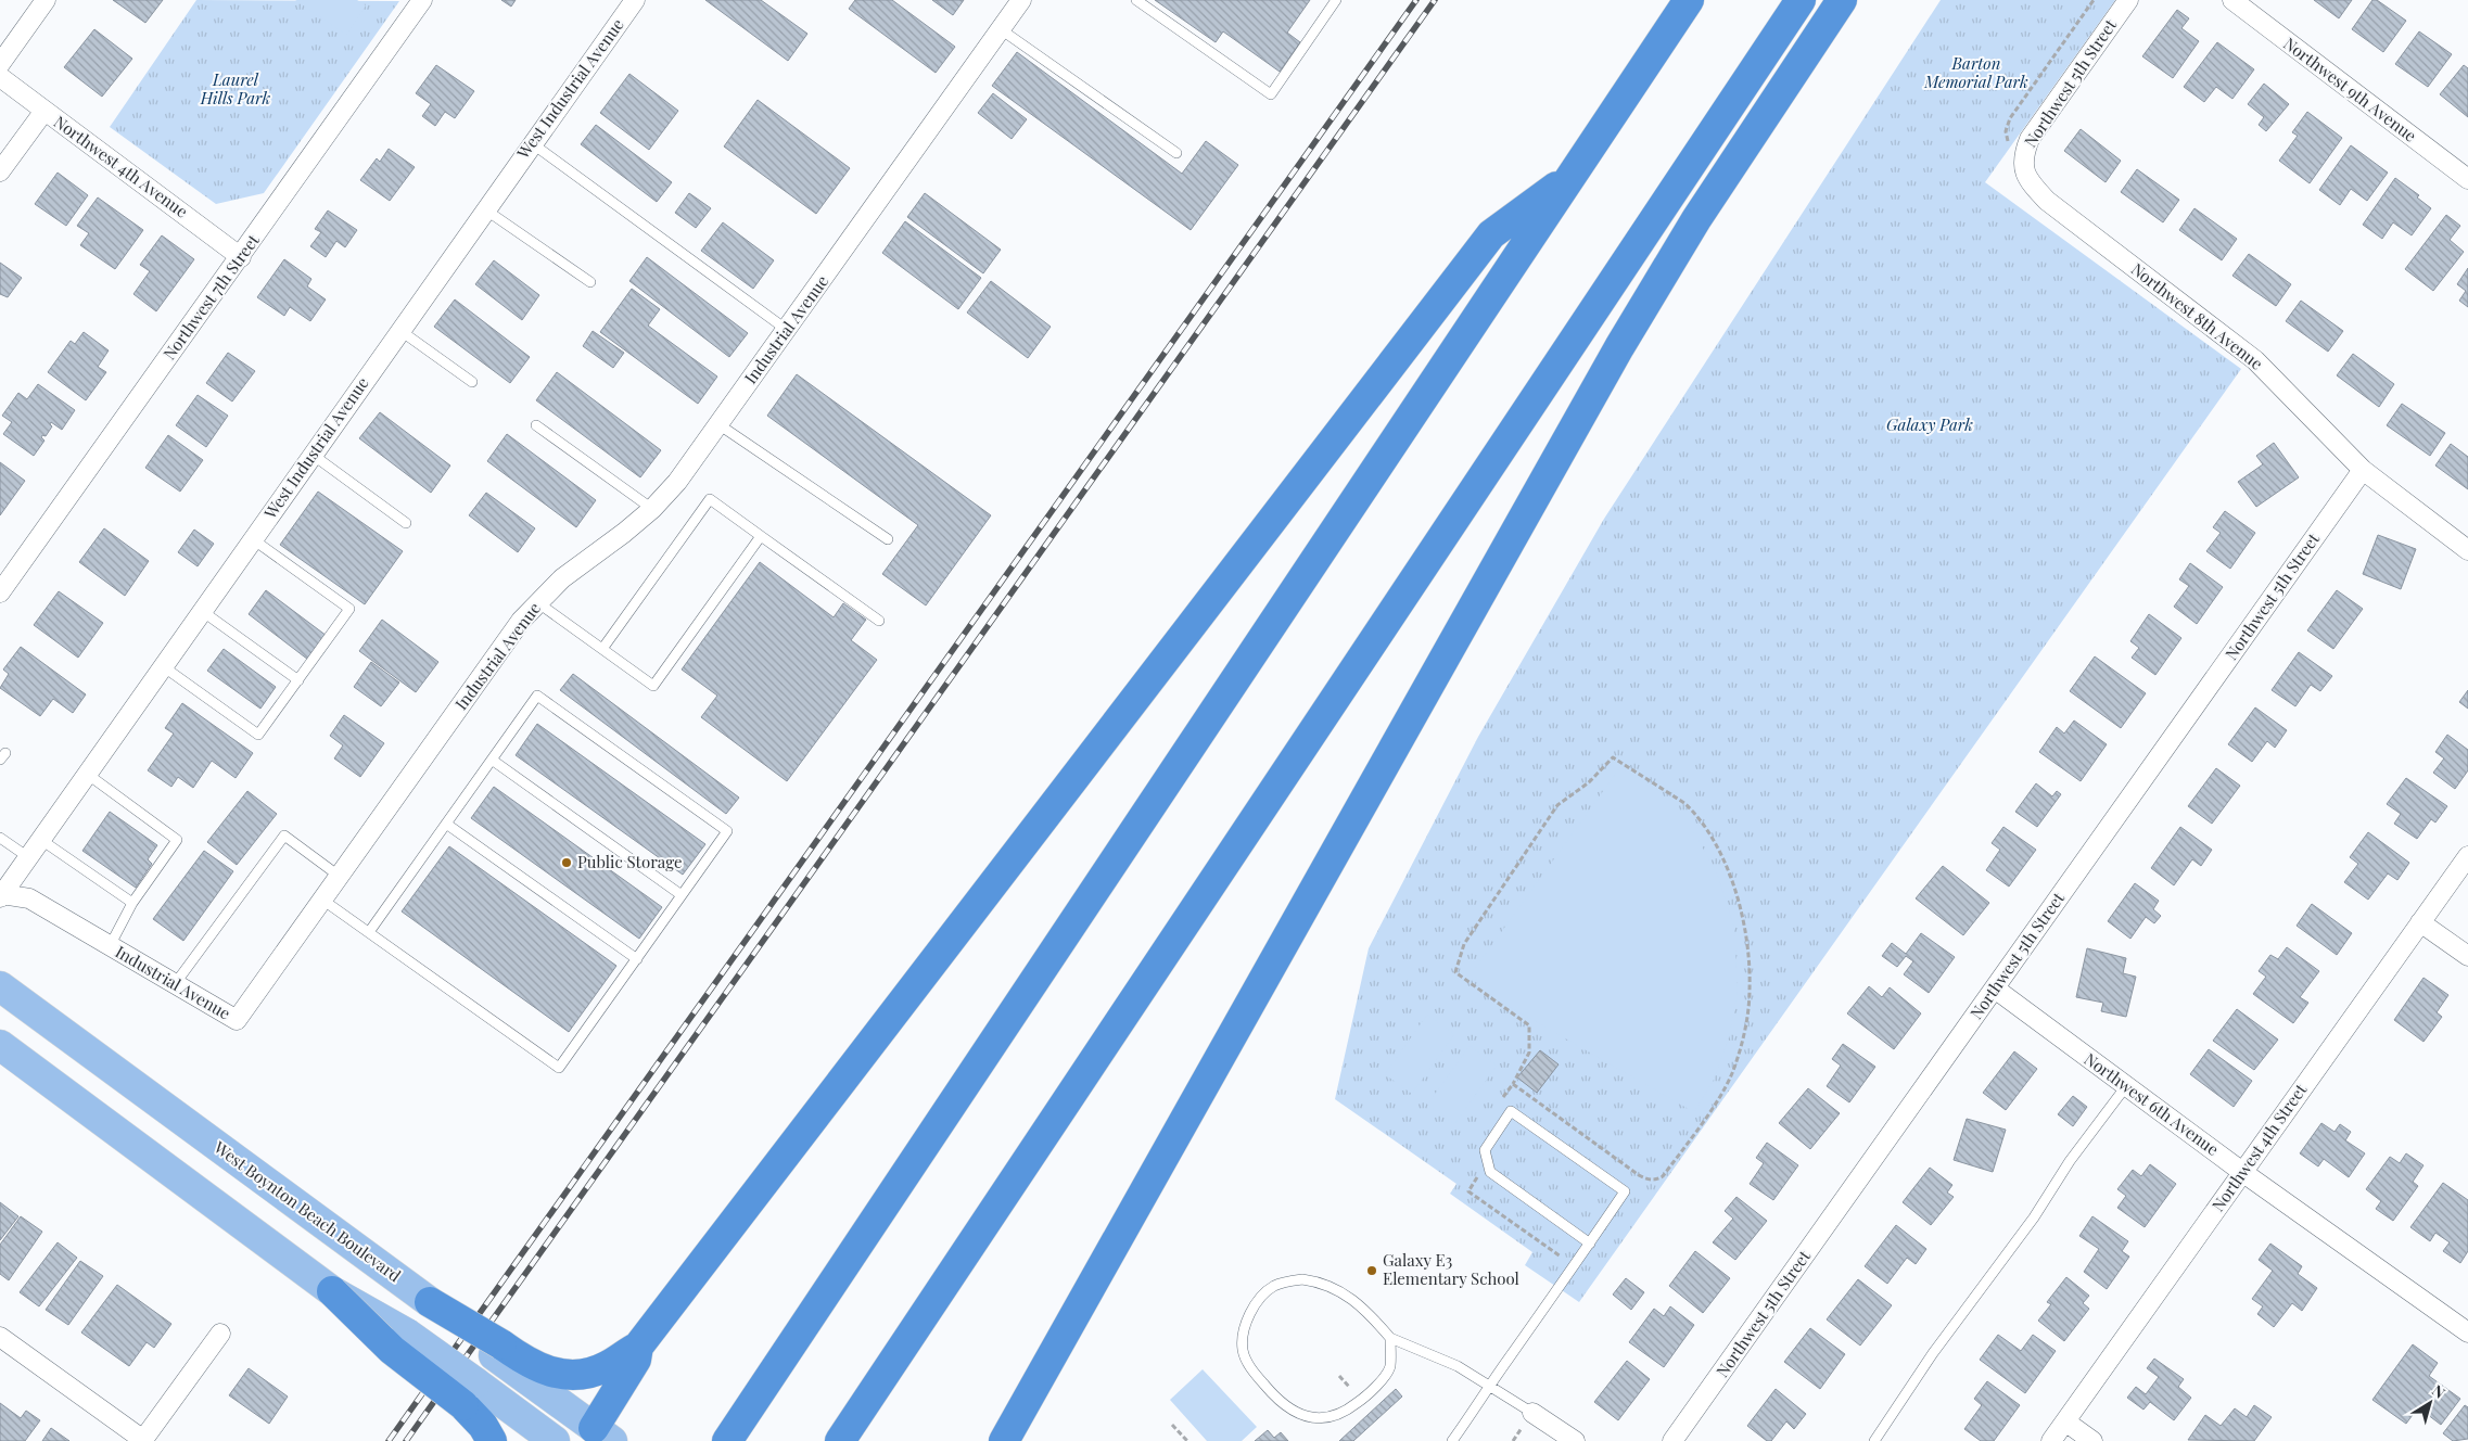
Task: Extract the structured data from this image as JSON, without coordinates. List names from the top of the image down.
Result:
{
  "streets": {
    "main road": ["West Boynton Beach Boulevard"],
    "street": [
      "Northwest 5th Street",
      "West Industrial Avenue",
      "Northwest 9th Avenue",
      "Northwest 4th Avenue",
      "Northwest 7th Street",
      "Northwest 8th Avenue",
      "Industrial Avenue",
      "Northwest 6th Avenue",
      "Northwest 4th Street"
    ]
  },
  "crossings": [
    ["Northwest 5th Street", "Northwest 8th Avenue"],
    ["Northwest 5th Street", "Northwest 6th Avenue"],
    ["West Industrial Avenue", "Industrial Avenue"],
    ["Northwest 4th Avenue", "Northwest 7th Street"],
    ["Northwest 6th Avenue", "Northwest 4th Street"]
  ],
  "parks": ["Barton Memorial Park", "Laurel Hills Park", "Galaxy Park"],
  "places": ["Public Storage", "Galaxy E3 Elementary School"],
  "north": "top right"
}
